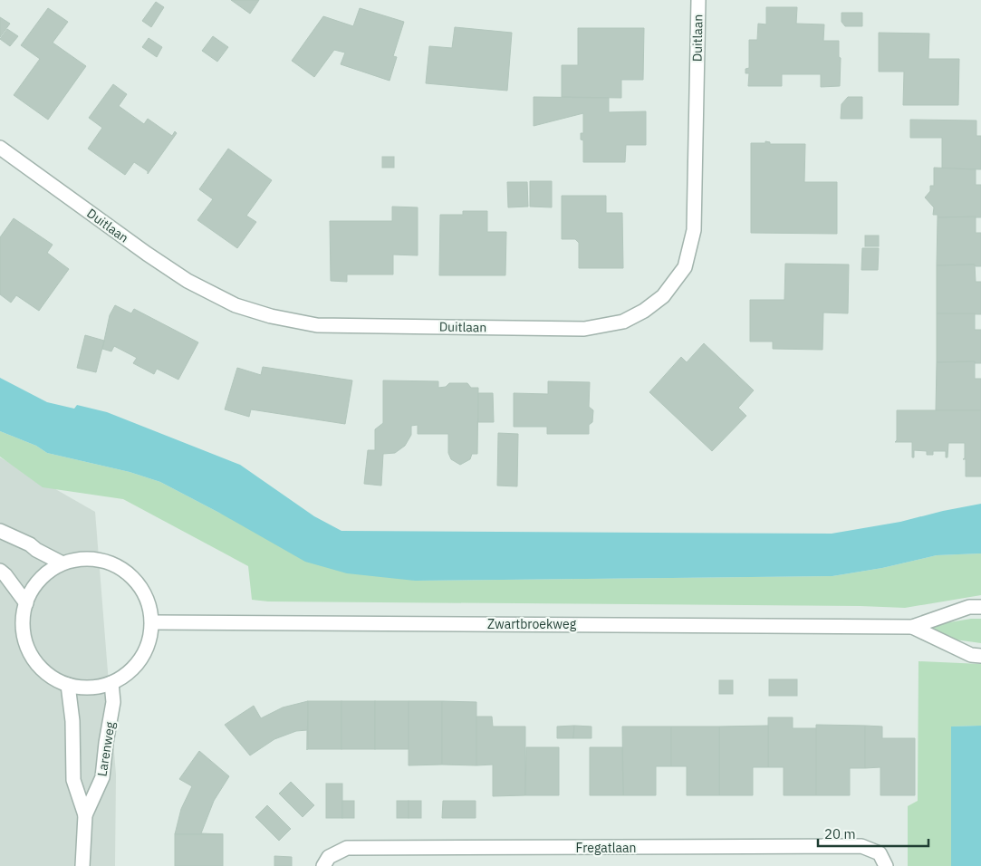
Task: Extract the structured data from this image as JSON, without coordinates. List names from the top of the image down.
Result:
{
  "streets": {
    "street": [
      "Duitlaan",
      "Zwartbroekweg",
      "Larenweg",
      "Fregatlaan"
    ]
  },
  "crossings": [
    ["Zwartbroekweg", "Larenweg"]
  ],
  "scale_bar": "20 m"
}
